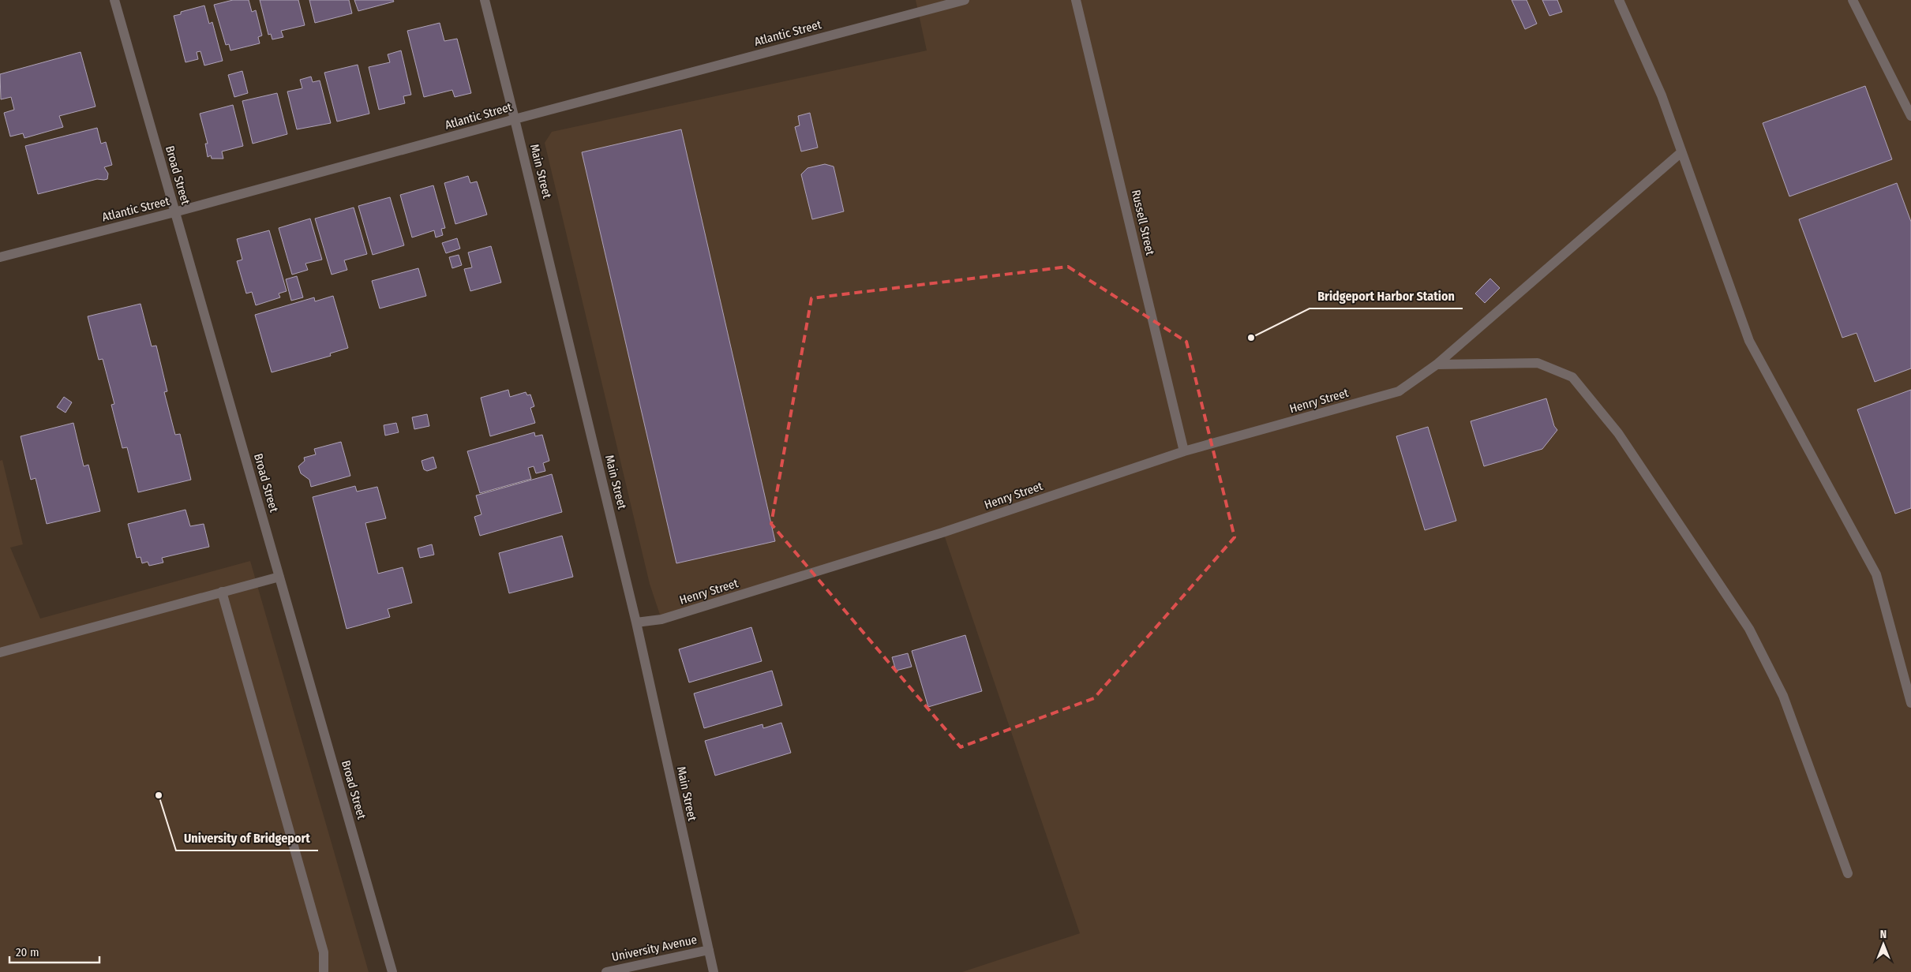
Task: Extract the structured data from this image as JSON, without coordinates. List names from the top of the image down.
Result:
{
  "streets": {
    "street": [
      "Atlantic Street",
      "Main Street",
      "Broad Street",
      "Russell Street",
      "Henry Street",
      "University Avenue"
    ]
  },
  "crossings": [
    ["Atlantic Street", "Main Street"],
    ["Atlantic Street", "Broad Street"],
    ["Main Street", "Henry Street"],
    ["Main Street", "University Avenue"],
    ["Russell Street", "Henry Street"]
  ],
  "places": ["Bridgeport Harbor Station", "University of Bridgeport"],
  "scale_bar": "20 m",
  "north": "top"
}
